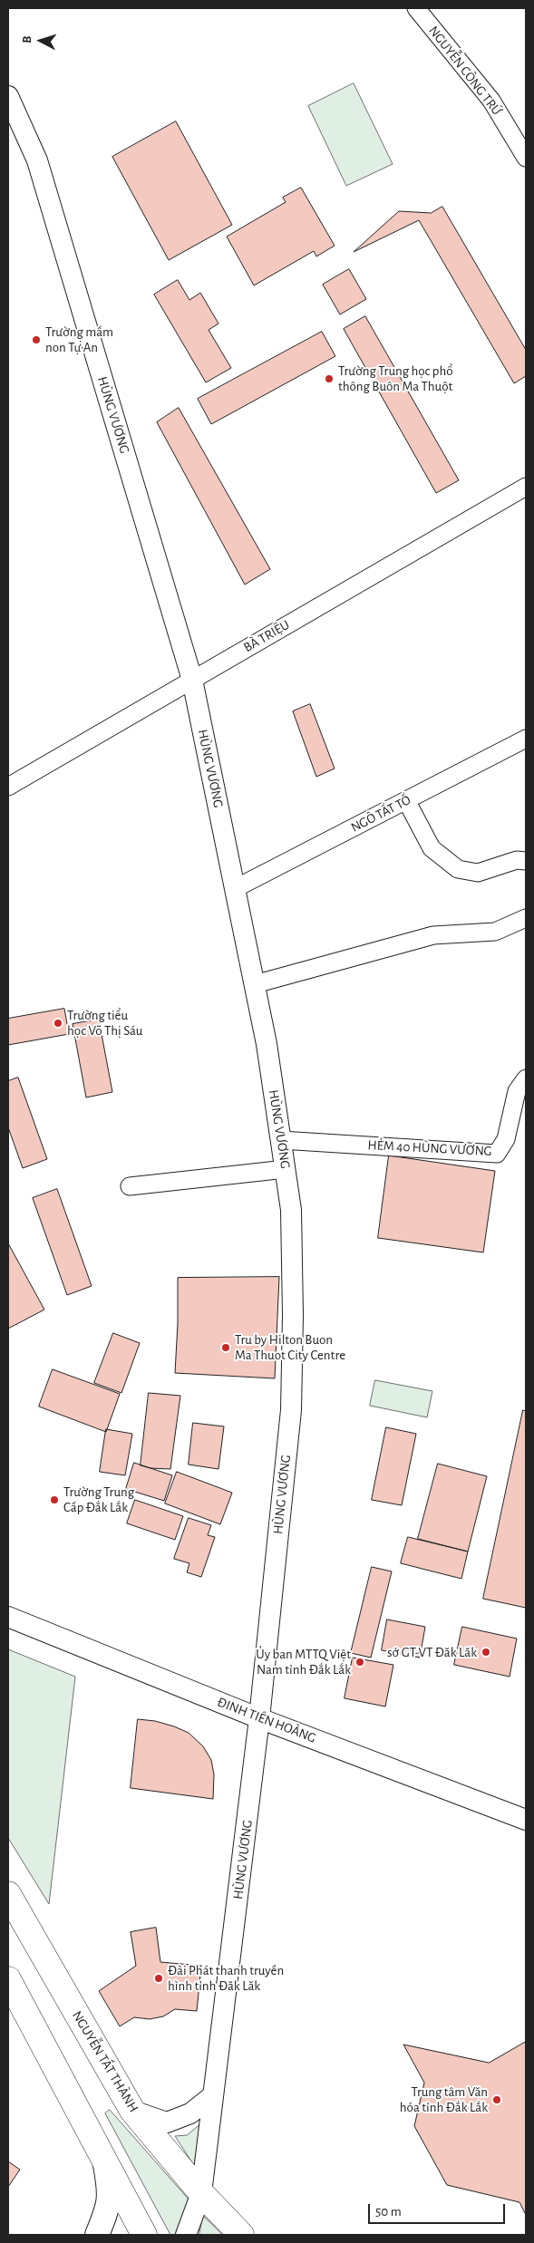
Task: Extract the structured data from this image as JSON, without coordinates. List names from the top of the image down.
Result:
{
  "streets": {
    "main road": ["NGUYỄN TẤT THÀNH"],
    "street": [
      "NGUYỄN CÔNG TRỨ",
      "HÙNG VƯƠNG",
      "BÀ TRIỆU",
      "NGÔ TẤT TỐ",
      "HẺM 40 HÙNG VƯƠNG",
      "ĐINH TIÊN HOÀNG"
    ]
  },
  "crossings": [
    ["HÙNG VƯƠNG", "BÀ TRIỆU"],
    ["HÙNG VƯƠNG", "NGÔ TẤT TỐ"],
    ["HÙNG VƯƠNG", "HẺM 40 HÙNG VƯƠNG"],
    ["HÙNG VƯƠNG", "ĐINH TIÊN HOÀNG"],
    ["HÙNG VƯƠNG", "NGUYỄN TẤT THÀNH"]
  ],
  "places": [
    "Trường mầm non Tự An",
    "Trường Trung học phổ thông Buôn Ma Thuột",
    "Trường tiểu học Võ Thị Sáu",
    "Tru by Hilton Buon Ma Thuot City Centre",
    "Trường Trung Cấp Đắk Lắk",
    "sở GT-VT Đăk Lăk",
    "Ủy ban MTTQ Việt Nam tỉnh Đắk Lắk",
    "Đài Phát thanh truyền hình tỉnh Đăk Lăk",
    "Trung tâm Văn hóa tỉnh Đắk Lắk"
  ],
  "scale_bar": "50 m",
  "north": "left"
}
